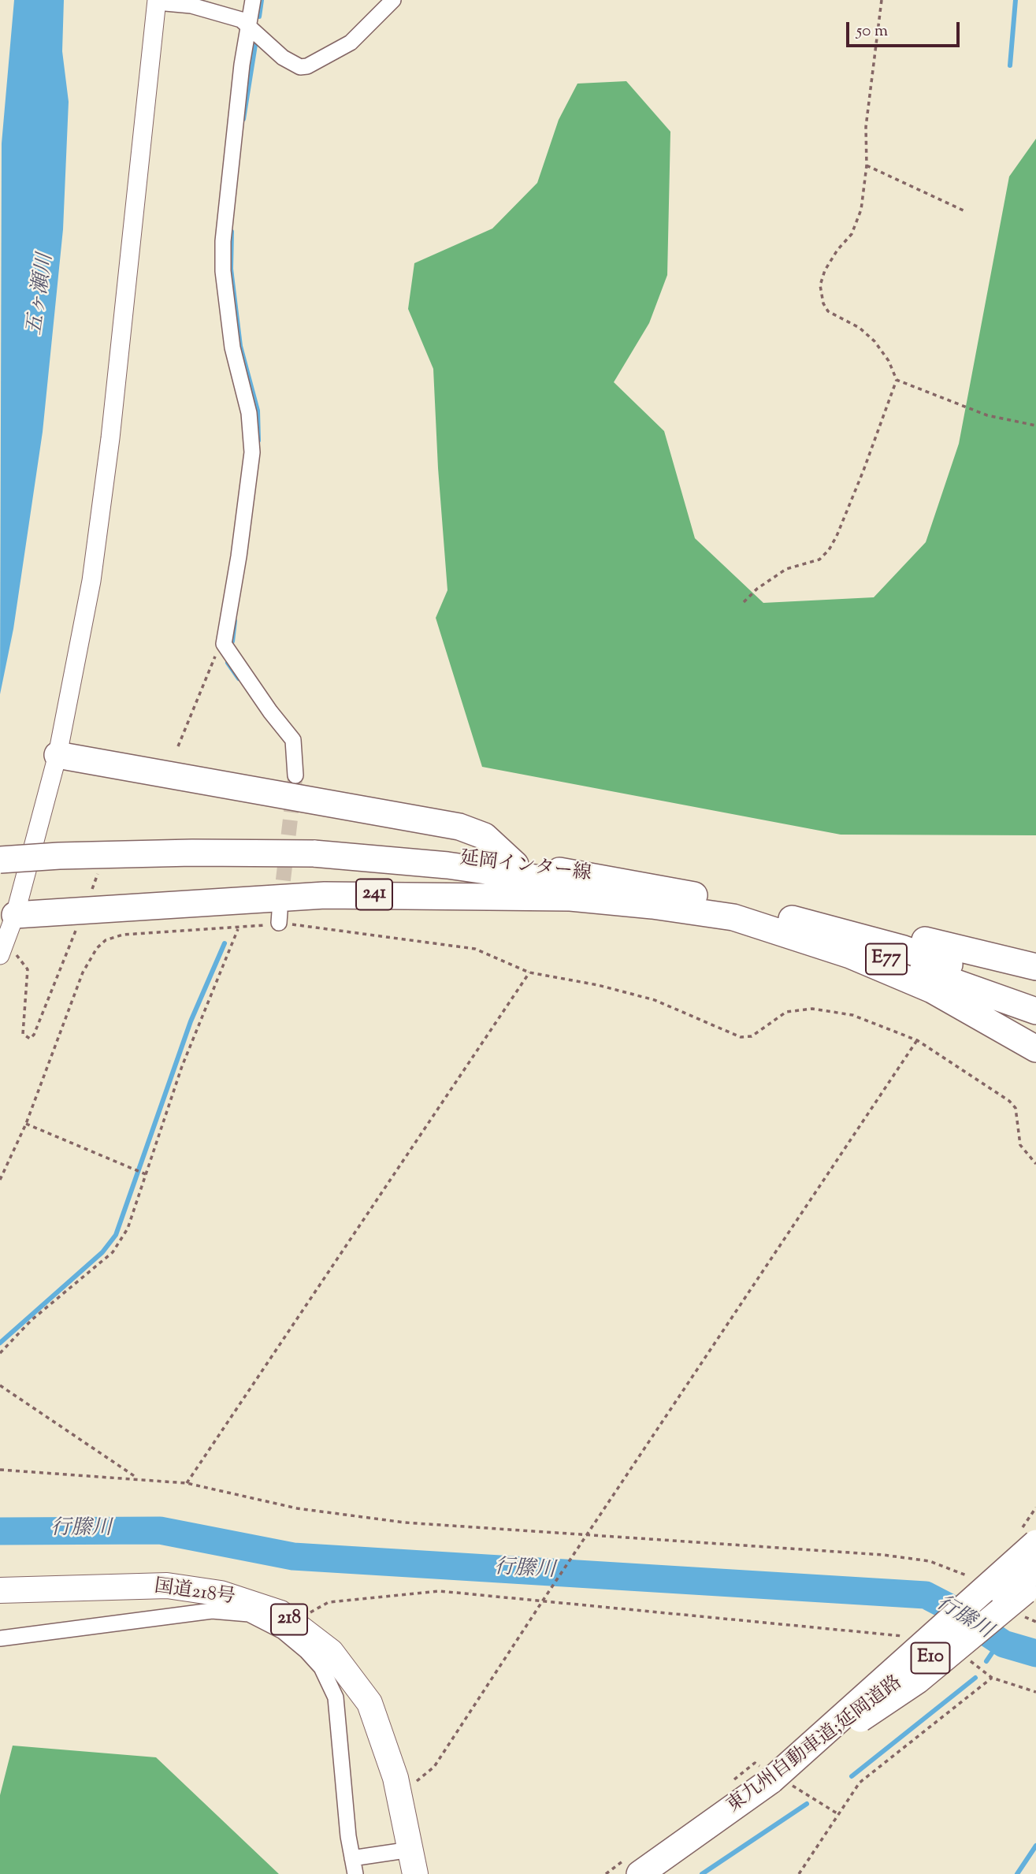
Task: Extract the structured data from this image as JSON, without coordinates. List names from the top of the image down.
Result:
{
  "streets": {
    "highway": [
      "延岡インター線",
      "241",
      "E77",
      "国道218号",
      "218",
      "E10",
      "東九州自動車道;延岡道路"
    ]
  },
  "crossings": [
    ["延岡インター線", "241"],
    ["延岡インター線", "E77"],
    ["241", "E77"]
  ],
  "water": ["五ヶ瀬川", "行縢川"],
  "scale_bar": "50 m"
}
